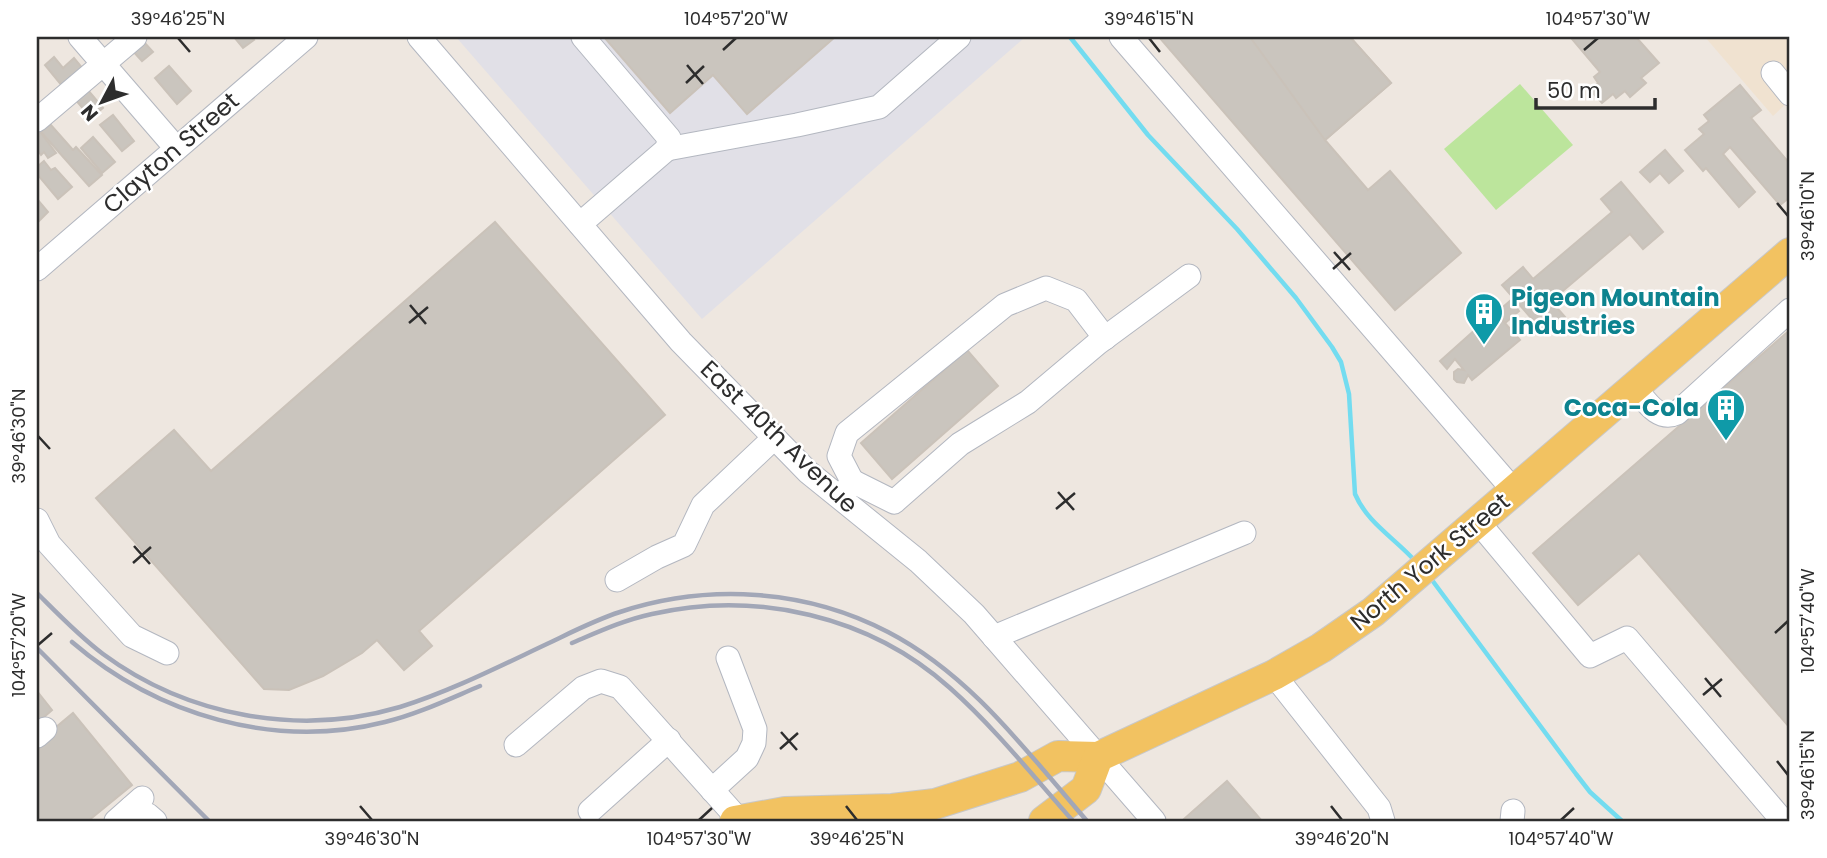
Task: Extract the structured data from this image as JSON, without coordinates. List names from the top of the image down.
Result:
{
  "streets": {
    "main road": ["North York Street"],
    "street": ["Clayton Street", "East 40th Avenue"]
  },
  "crossings": [
    ["East 40th Avenue", "North York Street"]
  ],
  "places": {
    "building": ["Pigeon Mountain Industries", "Coca-Cola"]
  },
  "scale_bar": "50 m",
  "north": "bottom left",
  "coordinates": [
    "39°46'25\"N",
    "104°57'20\"W",
    "39°46'15\"N",
    "104°57'30\"W",
    "39°46'10\"N",
    "39°46'30\"N",
    "104°57'40\"W",
    "39°46'20\"N"
  ]
}
